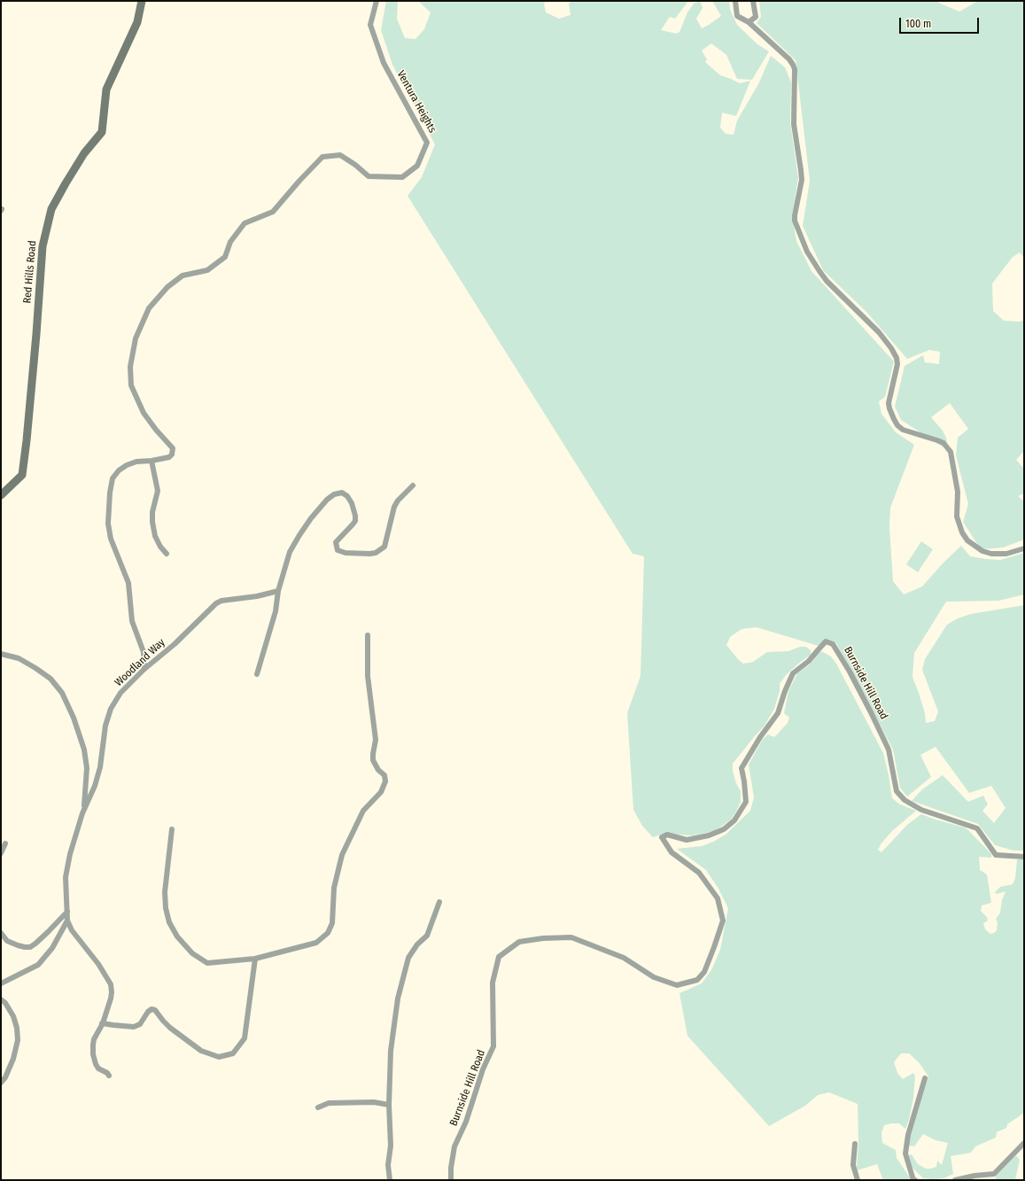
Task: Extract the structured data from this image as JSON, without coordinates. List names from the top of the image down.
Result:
{
  "streets": {
    "main road": ["Red Hills Road"],
    "street": ["Ventura Heights", "Woodland Way", "Burnside Hill Road"]
  },
  "crossings": [
    ["Ventura Heights", "Woodland Way"]
  ],
  "scale_bar": "100 m"
}
